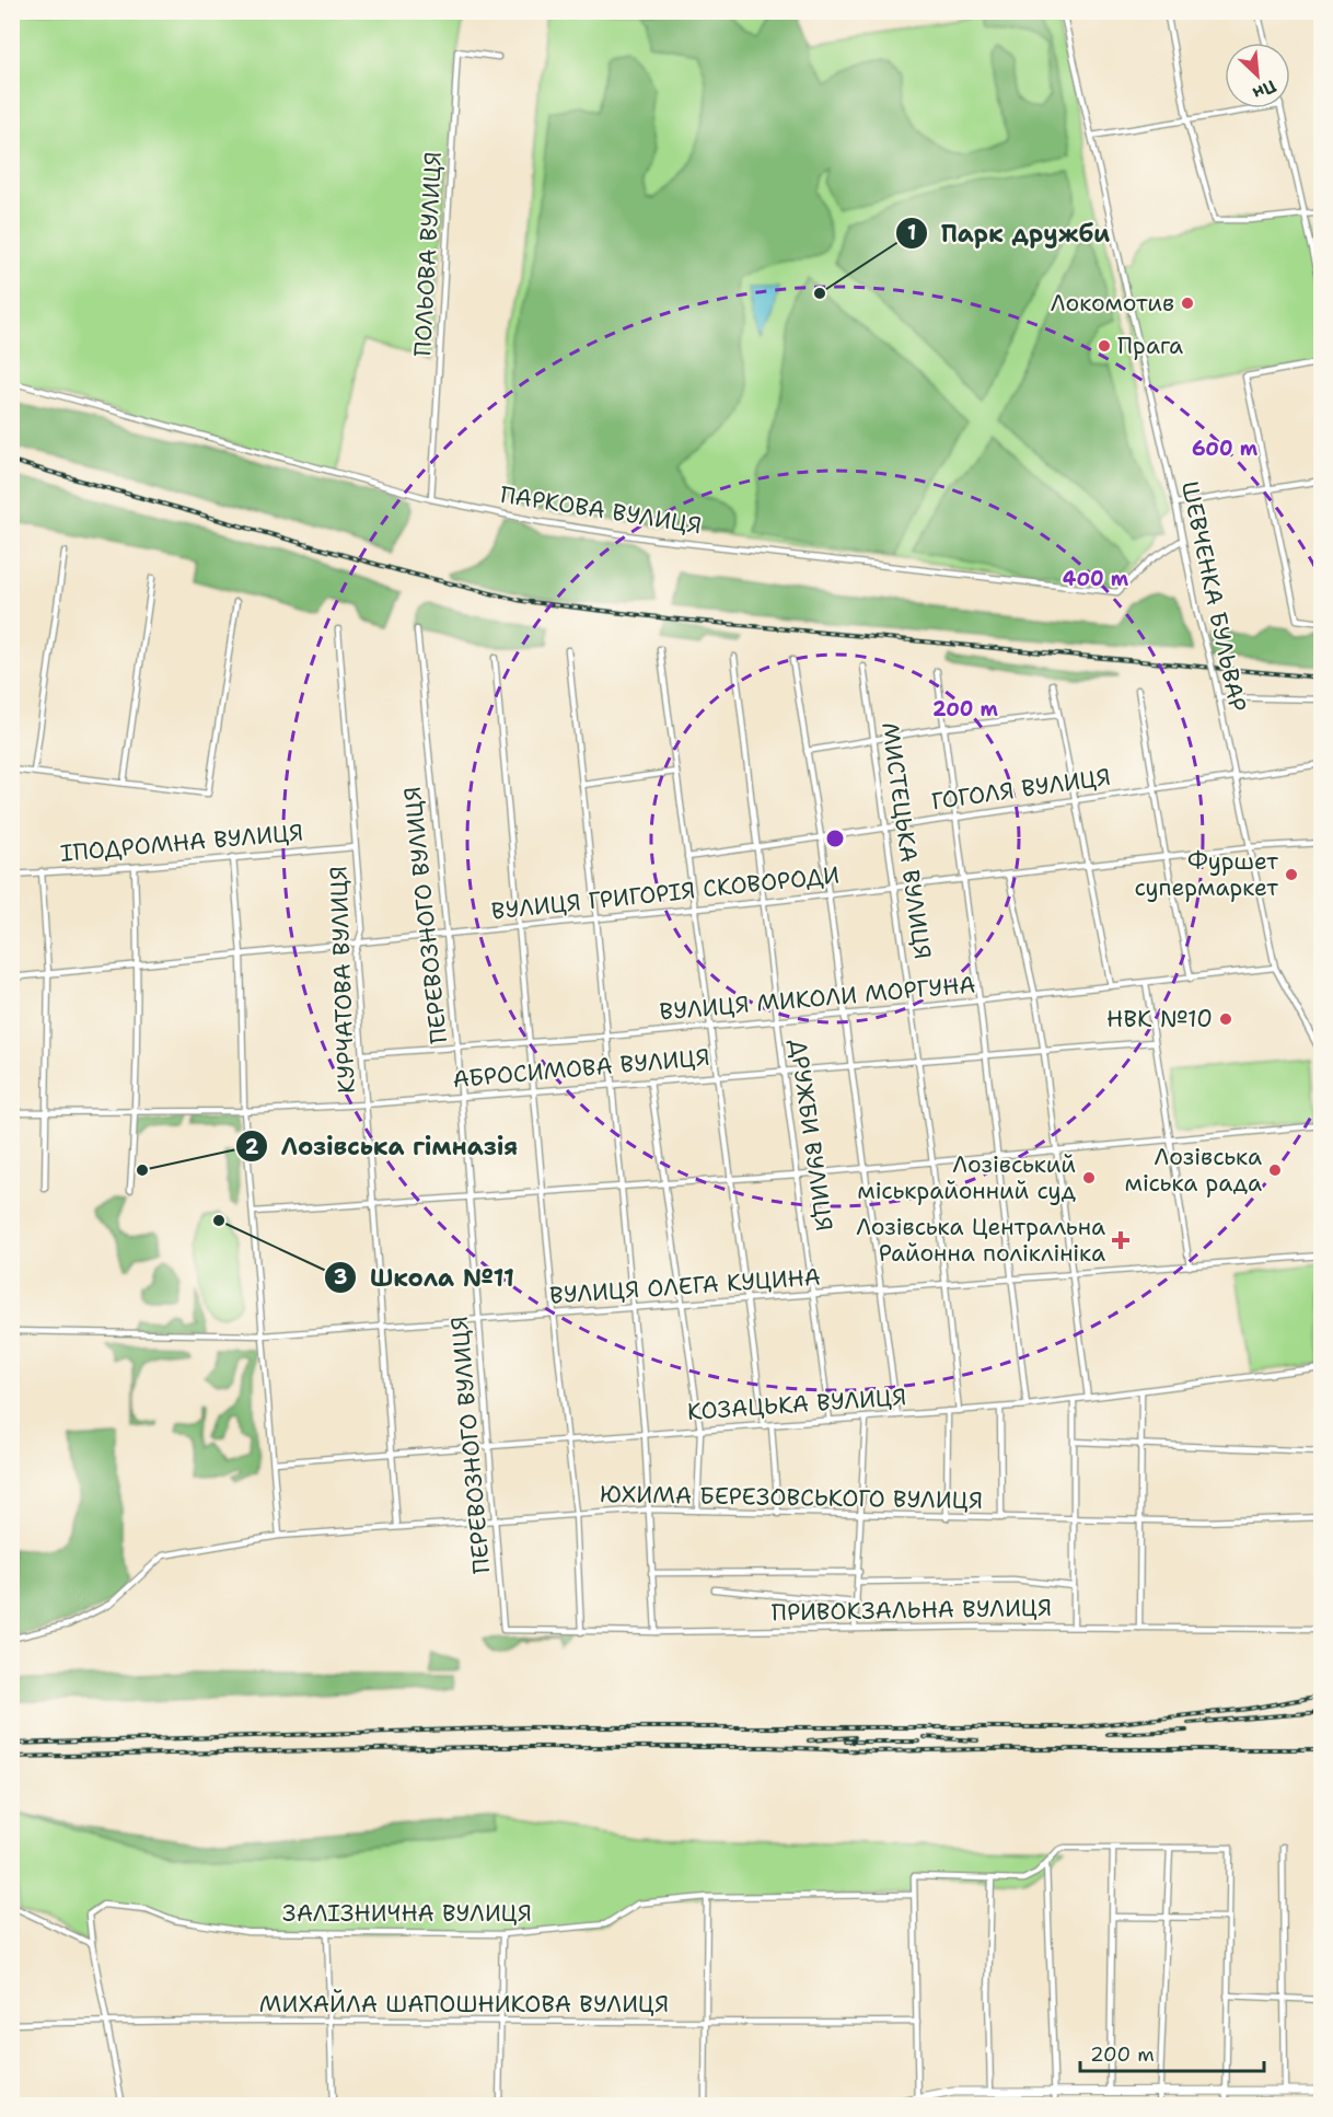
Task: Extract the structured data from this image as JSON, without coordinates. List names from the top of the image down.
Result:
{
  "streets": {
    "street": [
      "ПОЛЬОВА ВУЛИЦЯ",
      "ПАРКОВА ВУЛИЦЯ",
      "ШЕВЧЕНКА БУЛЬВАР",
      "ГОГОЛЯ ВУЛИЦЯ",
      "МИСТЕЦЬКА ВУЛИЦЯ",
      "ІПОДРОМНА ВУЛИЦЯ",
      "ВУЛИЦЯ ГРИГОРІЯ СКОВОРОДИ",
      "ПЕРЕВОЗНОГО ВУЛИЦЯ",
      "КУРЧАТОВА ВУЛИЦЯ",
      "ВУЛИЦЯ МИКОЛИ МОРГУНА",
      "АБРОСИМОВА ВУЛИЦЯ",
      "ДРУЖБИ ВУЛИЦЯ",
      "ВУЛИЦЯ ОЛЕГА КУЦИНА",
      "КОЗАЦЬКА ВУЛИЦЯ",
      "ЮХИМА БЕРЕЗОВСЬКОГО ВУЛИЦЯ",
      "ПРИВОКЗАЛЬНА ВУЛИЦЯ",
      "ЗАЛІЗНИЧНА ВУЛИЦЯ",
      "МИХАЙЛА ШАПОШНИКОВА ВУЛИЦЯ"
    ]
  },
  "crossings": [
    ["ПОЛЬОВА ВУЛИЦЯ", "ПАРКОВА ВУЛИЦЯ"],
    ["ПАРКОВА ВУЛИЦЯ", "ШЕВЧЕНКА БУЛЬВАР"],
    ["ШЕВЧЕНКА БУЛЬВАР", "ГОГОЛЯ ВУЛИЦЯ"],
    ["ШЕВЧЕНКА БУЛЬВАР", "ВУЛИЦЯ ГРИГОРІЯ СКОВОРОДИ"],
    ["ШЕВЧЕНКА БУЛЬВАР", "ВУЛИЦЯ МИКОЛИ МОРГУНА"],
    ["ГОГОЛЯ ВУЛИЦЯ", "МИСТЕЦЬКА ВУЛИЦЯ"],
    ["ГОГОЛЯ ВУЛИЦЯ", "ДРУЖБИ ВУЛИЦЯ"],
    ["МИСТЕЦЬКА ВУЛИЦЯ", "ВУЛИЦЯ ГРИГОРІЯ СКОВОРОДИ"],
    ["МИСТЕЦЬКА ВУЛИЦЯ", "ВУЛИЦЯ МИКОЛИ МОРГУНА"],
    ["МИСТЕЦЬКА ВУЛИЦЯ", "АБРОСИМОВА ВУЛИЦЯ"],
    ["МИСТЕЦЬКА ВУЛИЦЯ", "ВУЛИЦЯ ОЛЕГА КУЦИНА"],
    ["МИСТЕЦЬКА ВУЛИЦЯ", "КОЗАЦЬКА ВУЛИЦЯ"],
    ["ІПОДРОМНА ВУЛИЦЯ", "КУРЧАТОВА ВУЛИЦЯ"],
    ["ВУЛИЦЯ ГРИГОРІЯ СКОВОРОДИ", "ПЕРЕВОЗНОГО ВУЛИЦЯ"],
    ["ВУЛИЦЯ ГРИГОРІЯ СКОВОРОДИ", "КУРЧАТОВА ВУЛИЦЯ"],
    ["ВУЛИЦЯ ГРИГОРІЯ СКОВОРОДИ", "ДРУЖБИ ВУЛИЦЯ"],
    ["ПЕРЕВОЗНОГО ВУЛИЦЯ", "ВУЛИЦЯ МИКОЛИ МОРГУНА"],
    ["ПЕРЕВОЗНОГО ВУЛИЦЯ", "АБРОСИМОВА ВУЛИЦЯ"],
    ["ПЕРЕВОЗНОГО ВУЛИЦЯ", "ВУЛИЦЯ ОЛЕГА КУЦИНА"],
    ["ПЕРЕВОЗНОГО ВУЛИЦЯ", "КОЗАЦЬКА ВУЛИЦЯ"],
    ["ПЕРЕВОЗНОГО ВУЛИЦЯ", "ЮХИМА БЕРЕЗОВСЬКОГО ВУЛИЦЯ"],
    ["ПЕРЕВОЗНОГО ВУЛИЦЯ", "ПРИВОКЗАЛЬНА ВУЛИЦЯ"],
    ["КУРЧАТОВА ВУЛИЦЯ", "ВУЛИЦЯ МИКОЛИ МОРГУНА"],
    ["КУРЧАТОВА ВУЛИЦЯ", "АБРОСИМОВА ВУЛИЦЯ"],
    ["КУРЧАТОВА ВУЛИЦЯ", "ВУЛИЦЯ ОЛЕГА КУЦИНА"],
    ["КУРЧАТОВА ВУЛИЦЯ", "КОЗАЦЬКА ВУЛИЦЯ"],
    ["КУРЧАТОВА ВУЛИЦЯ", "ЮХИМА БЕРЕЗОВСЬКОГО ВУЛИЦЯ"],
    ["ВУЛИЦЯ МИКОЛИ МОРГУНА", "ДРУЖБИ ВУЛИЦЯ"],
    ["АБРОСИМОВА ВУЛИЦЯ", "ДРУЖБИ ВУЛИЦЯ"],
    ["ДРУЖБИ ВУЛИЦЯ", "ВУЛИЦЯ ОЛЕГА КУЦИНА"],
    ["ДРУЖБИ ВУЛИЦЯ", "КОЗАЦЬКА ВУЛИЦЯ"]
  ],
  "places": {
    "other": [
      "Парк дружби",
      "Локомотив",
      "Прага",
      "Фуршет супермаркет",
      "НВК №10",
      "Лозівська гімназія",
      "Лозівська міська рада",
      "Лозівський міськрайонний суд",
      "Школа №11"
    ],
    "health": ["Лозівська Центральна Районна поліклініка"]
  },
  "scale_bar": "200 m",
  "north": "bottom right",
  "rings": ["600 m", "400 m", "200 m"]
}
